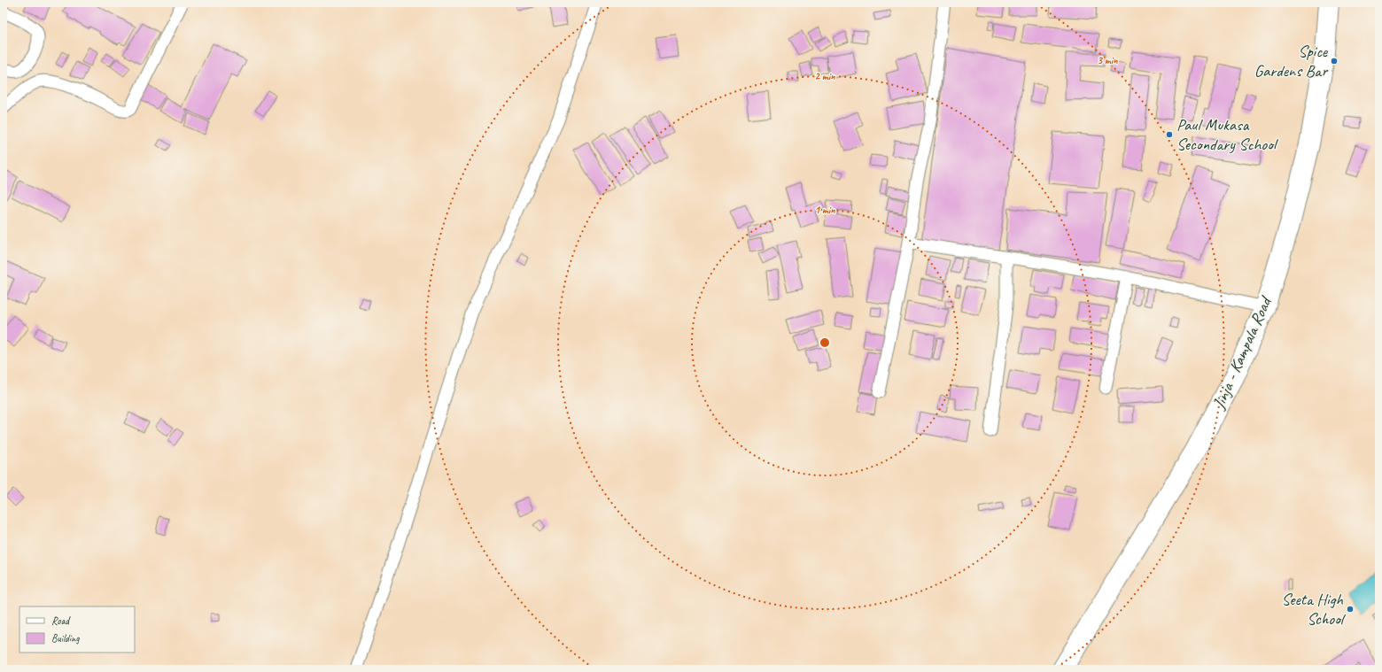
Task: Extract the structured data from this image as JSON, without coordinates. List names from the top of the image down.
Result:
{
  "streets": {
    "highway": ["Jinja - Kampala Road"]
  },
  "places": ["Spice Gardens Bar", "Paul Mukasa Secondary School", "Seeta High School"],
  "legend": ["Road", "Building"],
  "rings": ["3 min", "2 min", "1 min"]
}
